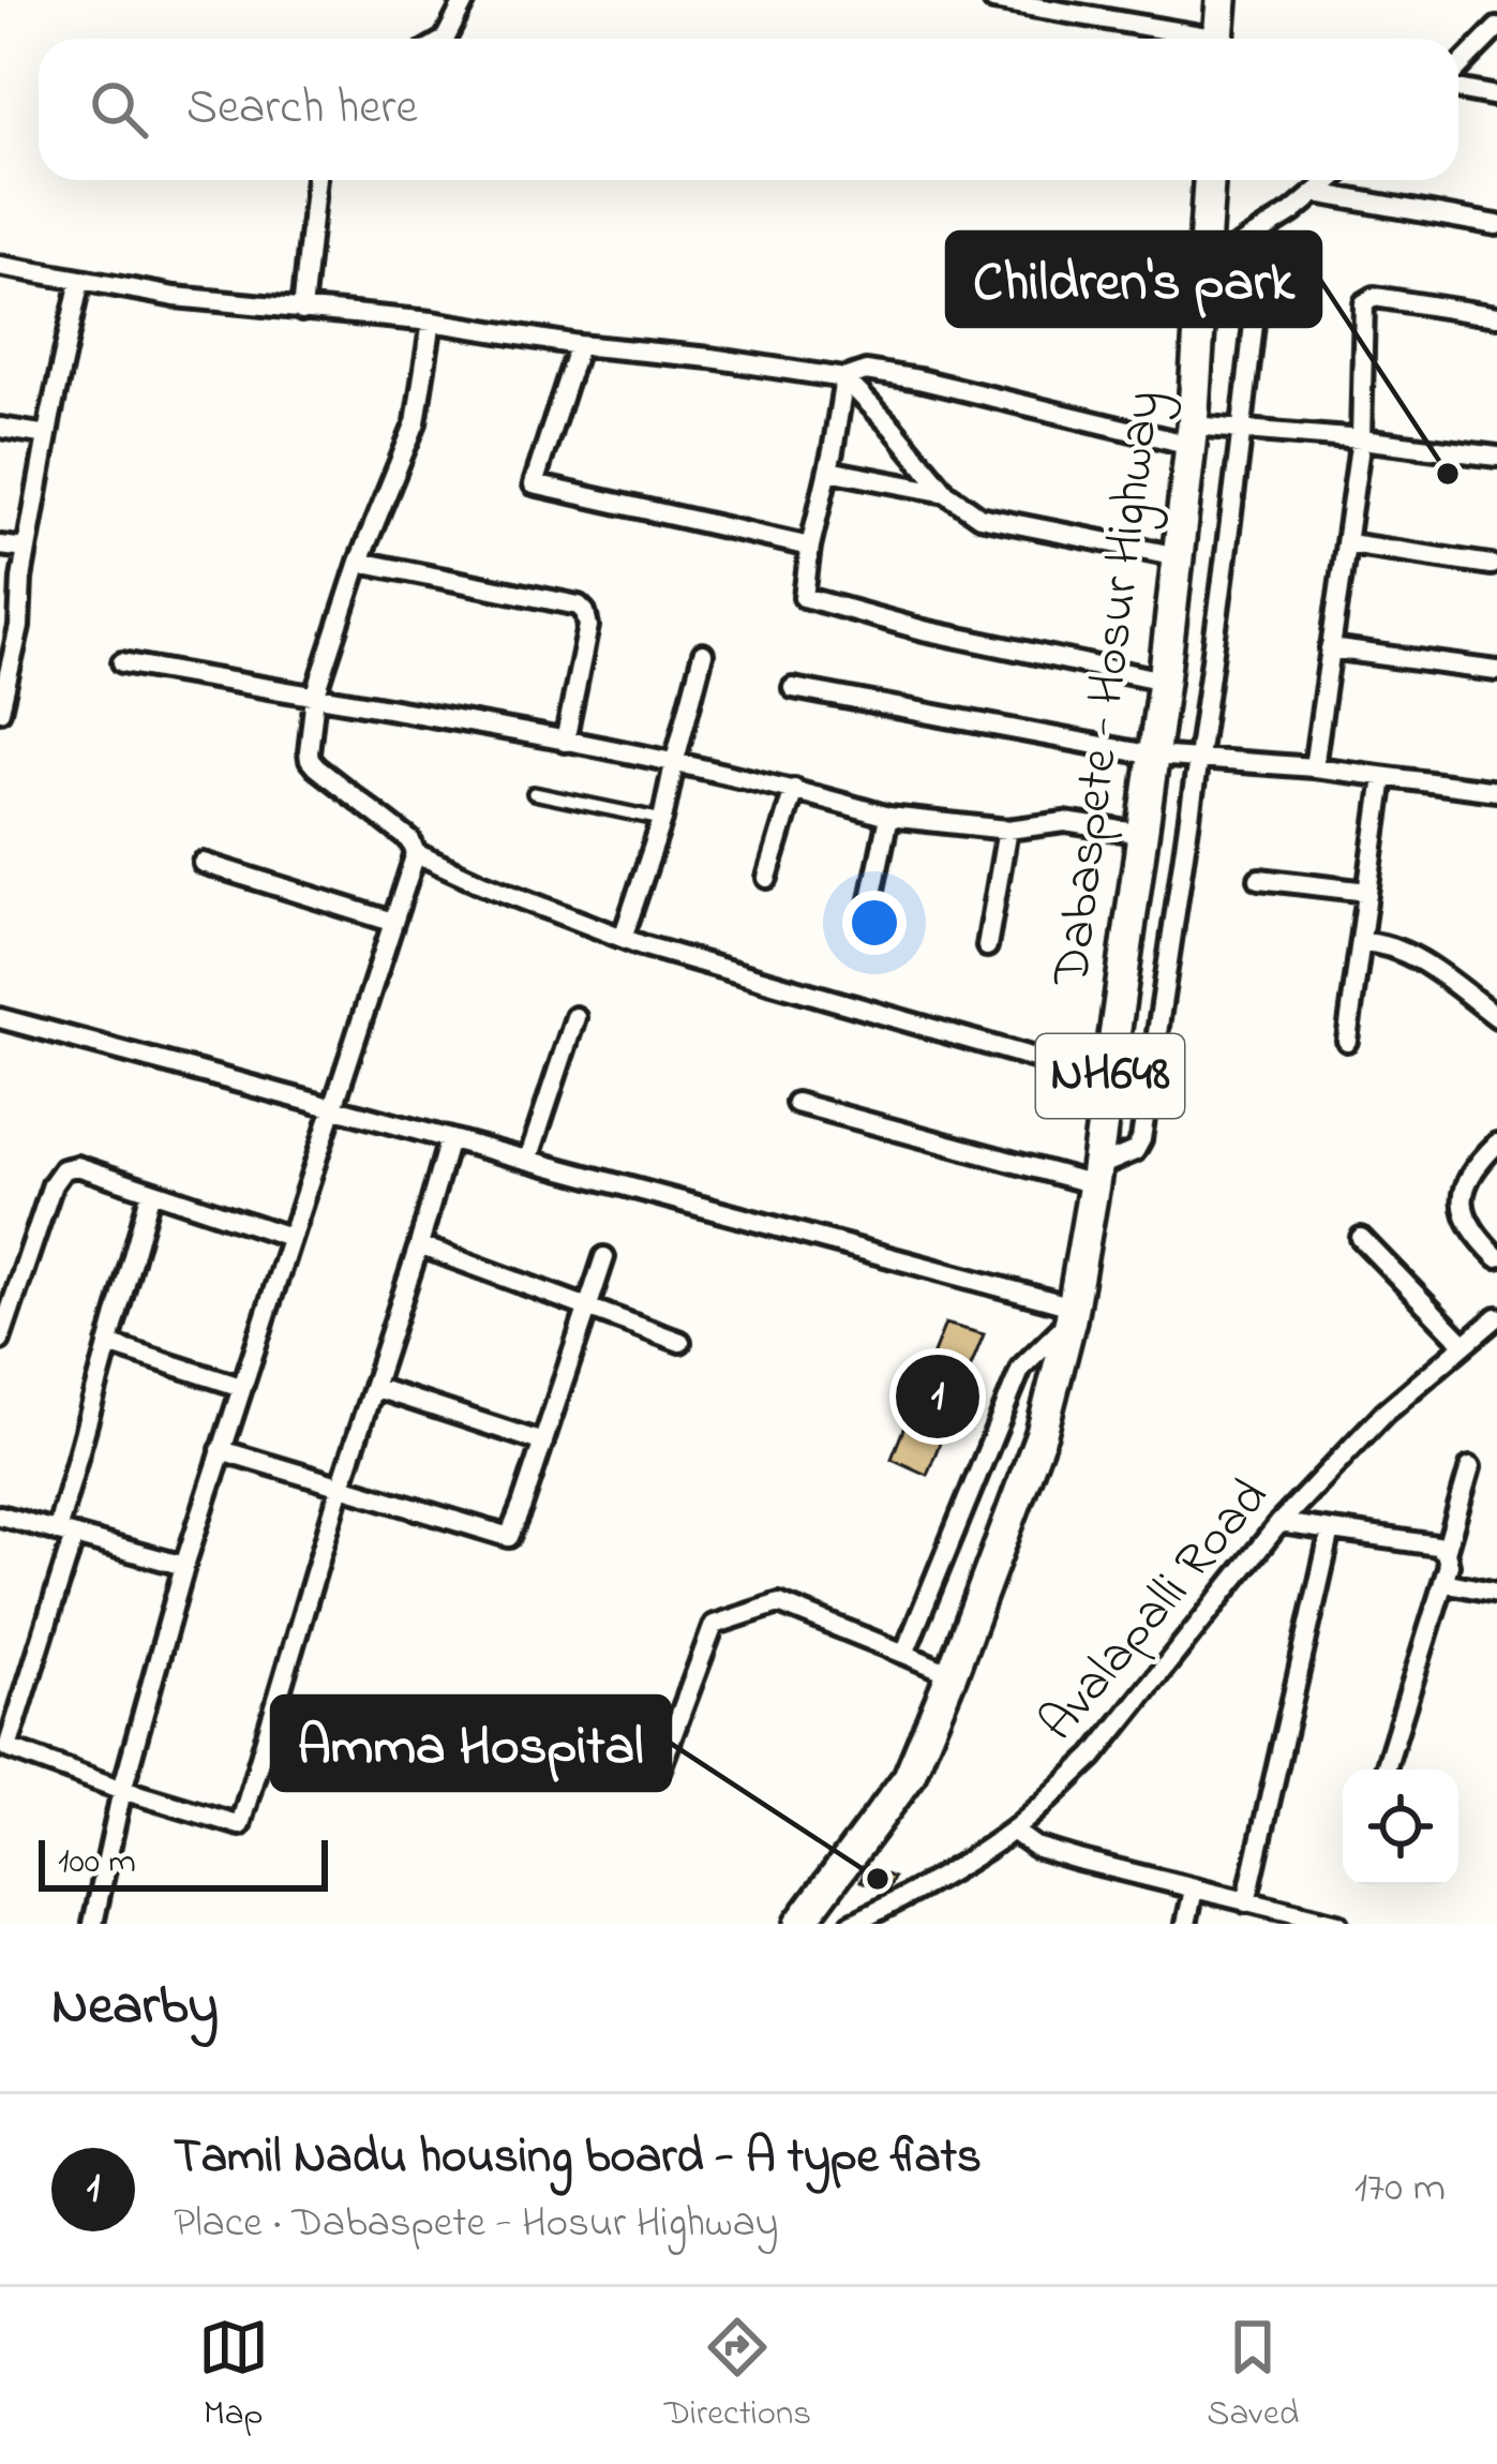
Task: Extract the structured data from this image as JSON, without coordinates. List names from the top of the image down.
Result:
{
  "streets": {
    "highway": ["Dabaspete - Hosur Highway", "NH648"],
    "street": ["Avalapalli Road"]
  },
  "places": ["Children's park", "Amma Hospital"],
  "scale_bar": "100 m",
  "page": {
    "search": "Search here",
    "pins": "1",
    "scale": "100 m",
    "heading": "Nearby",
    "list": [
      {
        "mark": "1",
        "name": "Tamil Nadu housing board - A type flats",
        "note": "Place · Dabaspete - Hosur Highway",
        "value": "170 m"
      }
    ],
    "nav": ["Map", "Directions", "Saved"]
  }
}
